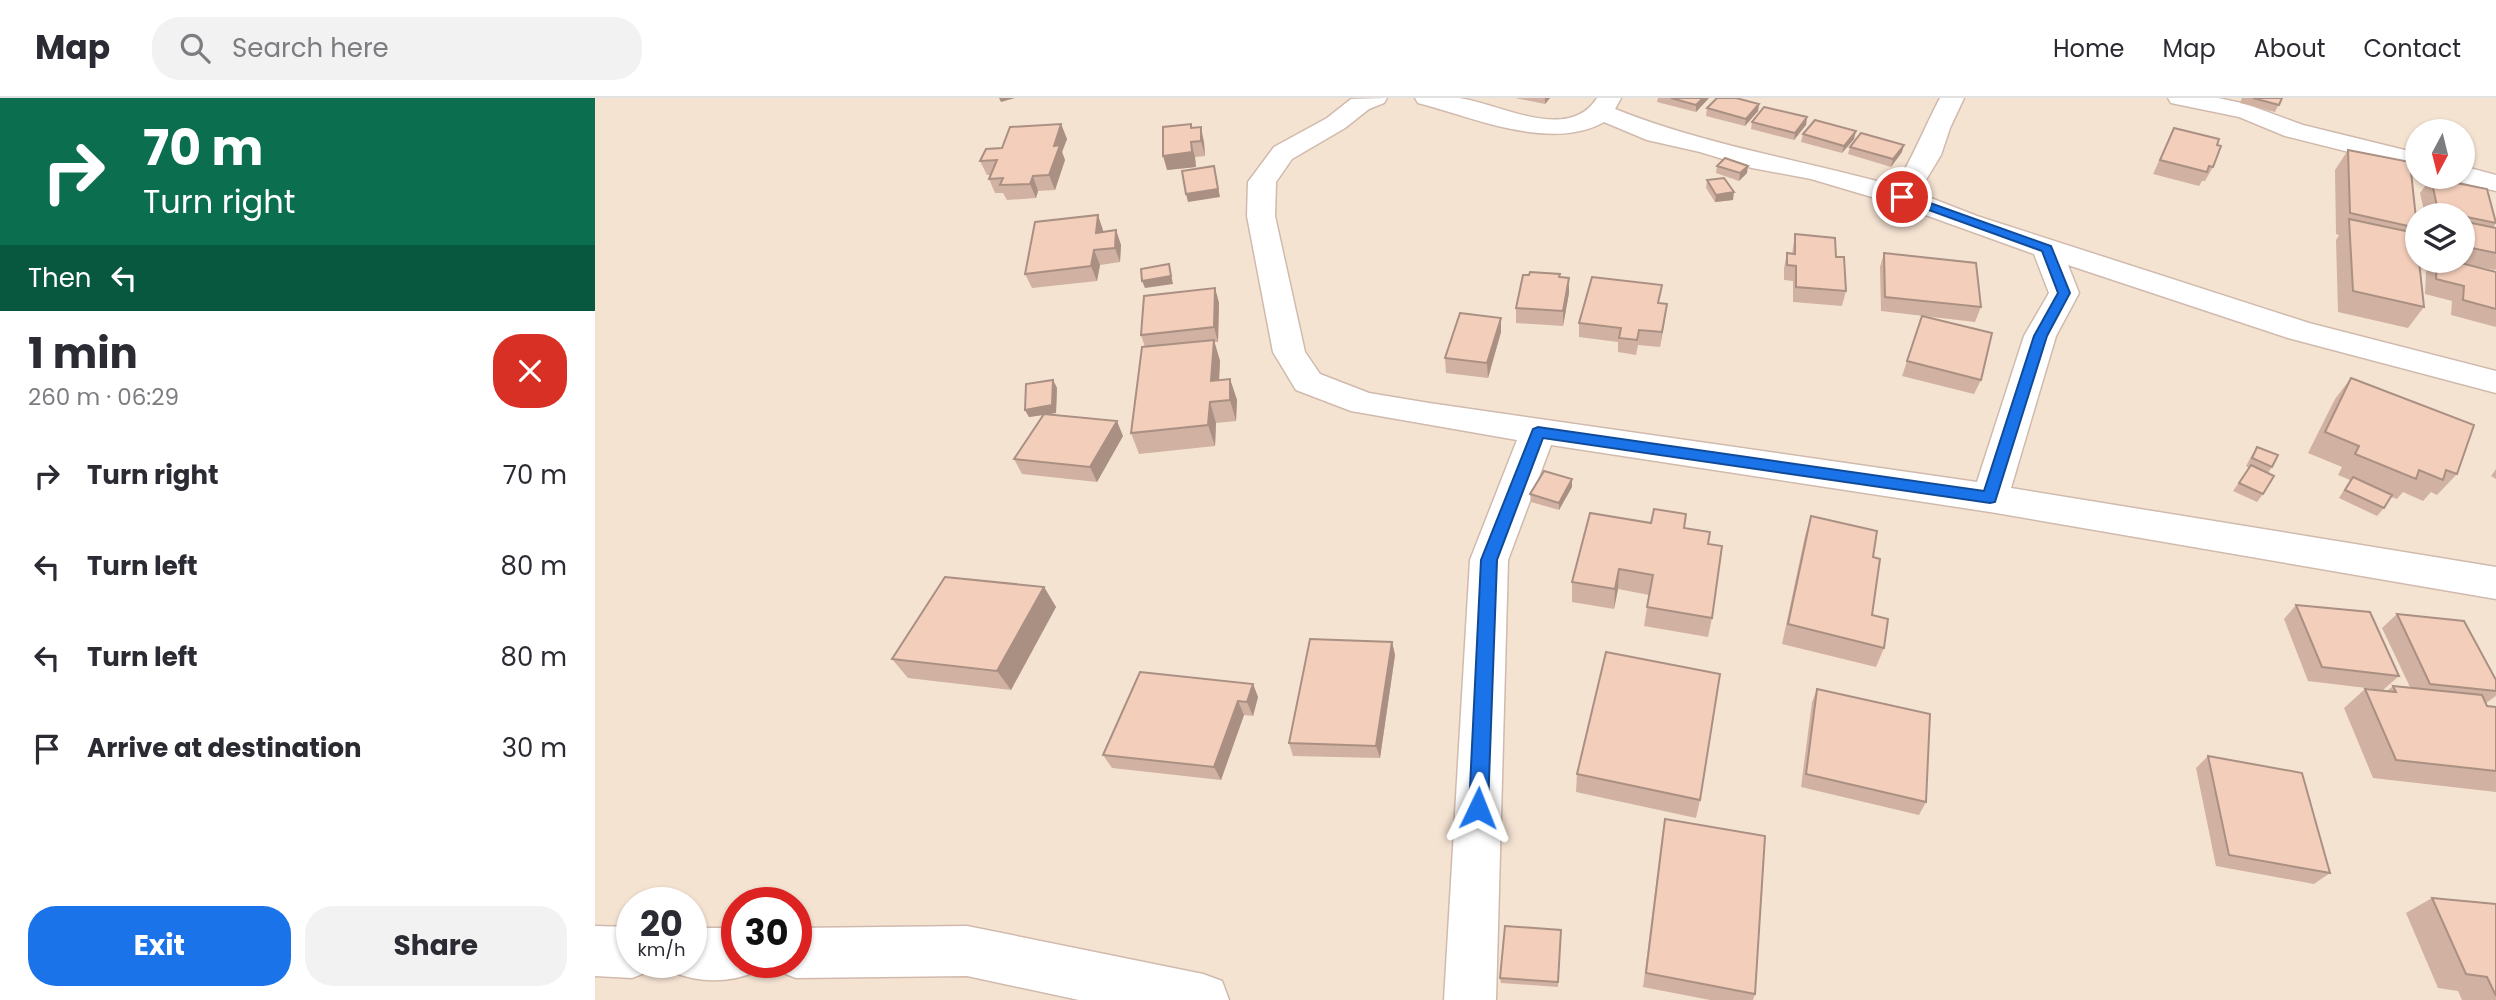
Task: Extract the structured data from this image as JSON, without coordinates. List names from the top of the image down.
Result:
{
  "north": "bottom",
  "page": {
    "header": "Map",
    "search": "Search here",
    "nav": [
      "Home",
      "Map",
      "About",
      "Contact"
    ],
    "turn": ["70 m", "Turn right"],
    "then": "Then",
    "heading": ["1 min", "260 m · 06:29"],
    "list": [
      {
        "name": "Turn right",
        "value": "70 m"
      },
      {
        "name": "Turn left",
        "value": "80 m"
      },
      {
        "name": "Turn left",
        "value": "80 m"
      },
      {
        "name": "Arrive at destination",
        "value": "30 m"
      }
    ],
    "speed": "20 km/h",
    "limit": "30",
    "buttons": ["Exit", "Share"]
  }
}
